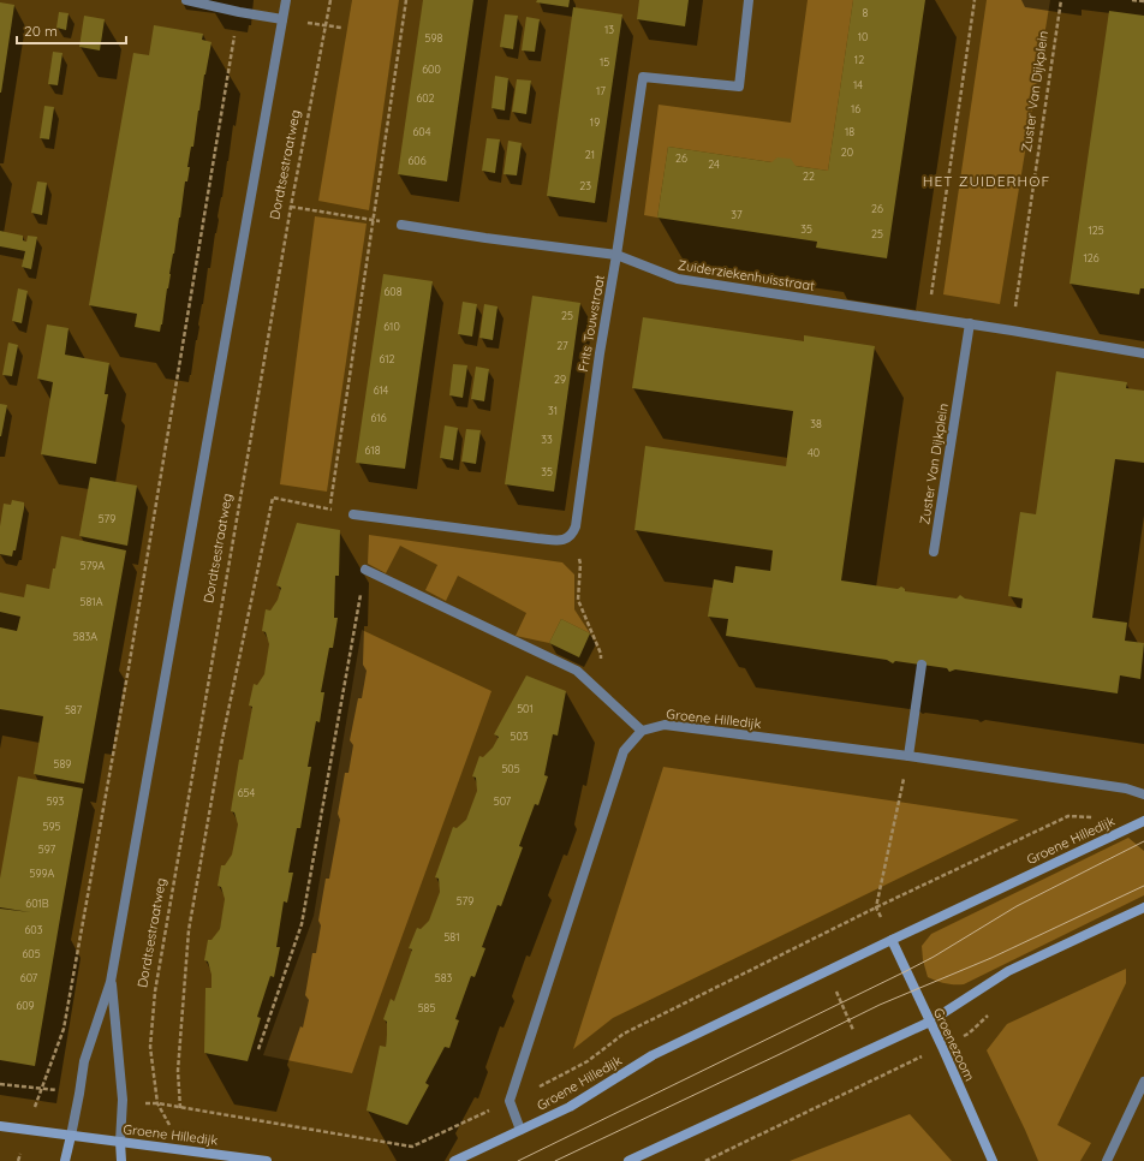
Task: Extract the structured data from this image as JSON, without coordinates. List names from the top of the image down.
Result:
{
  "streets": {
    "street": [
      "Zuster Van Dijkplein",
      "Dordtsestraatweg",
      "Zuiderziekenhuisstraat",
      "Frits Touwstraat",
      "Groene Hilledijk",
      "Groenezoom"
    ]
  },
  "crossings": [
    ["Zuster Van Dijkplein", "Zuiderziekenhuisstraat"],
    ["Dordtsestraatweg", "Groene Hilledijk"],
    ["Zuiderziekenhuisstraat", "Frits Touwstraat"],
    ["Groene Hilledijk", "Groenezoom"]
  ],
  "districts": ["HET ZUIDERHOF"],
  "house_numbers": [
    "8",
    "13",
    "10",
    "598",
    "12",
    "15",
    "600",
    "14",
    "17",
    "602",
    "16",
    "19",
    "604",
    "18",
    "20",
    "21",
    "26",
    "606",
    "24",
    "22",
    "23",
    "26",
    "37",
    "35",
    "125",
    "25",
    "126",
    "608",
    "25",
    "610",
    "27",
    "612",
    "29",
    "614",
    "31",
    "616",
    "38",
    "33",
    "618",
    "40",
    "35",
    "579",
    "579A",
    "581A",
    "583A",
    "501",
    "587",
    "503",
    "589",
    "505",
    "654",
    "593",
    "507",
    "595",
    "597",
    "599A",
    "579",
    "601B",
    "603",
    "581",
    "605",
    "607",
    "583",
    "609",
    "585"
  ],
  "scale_bar": "20 m"
}
